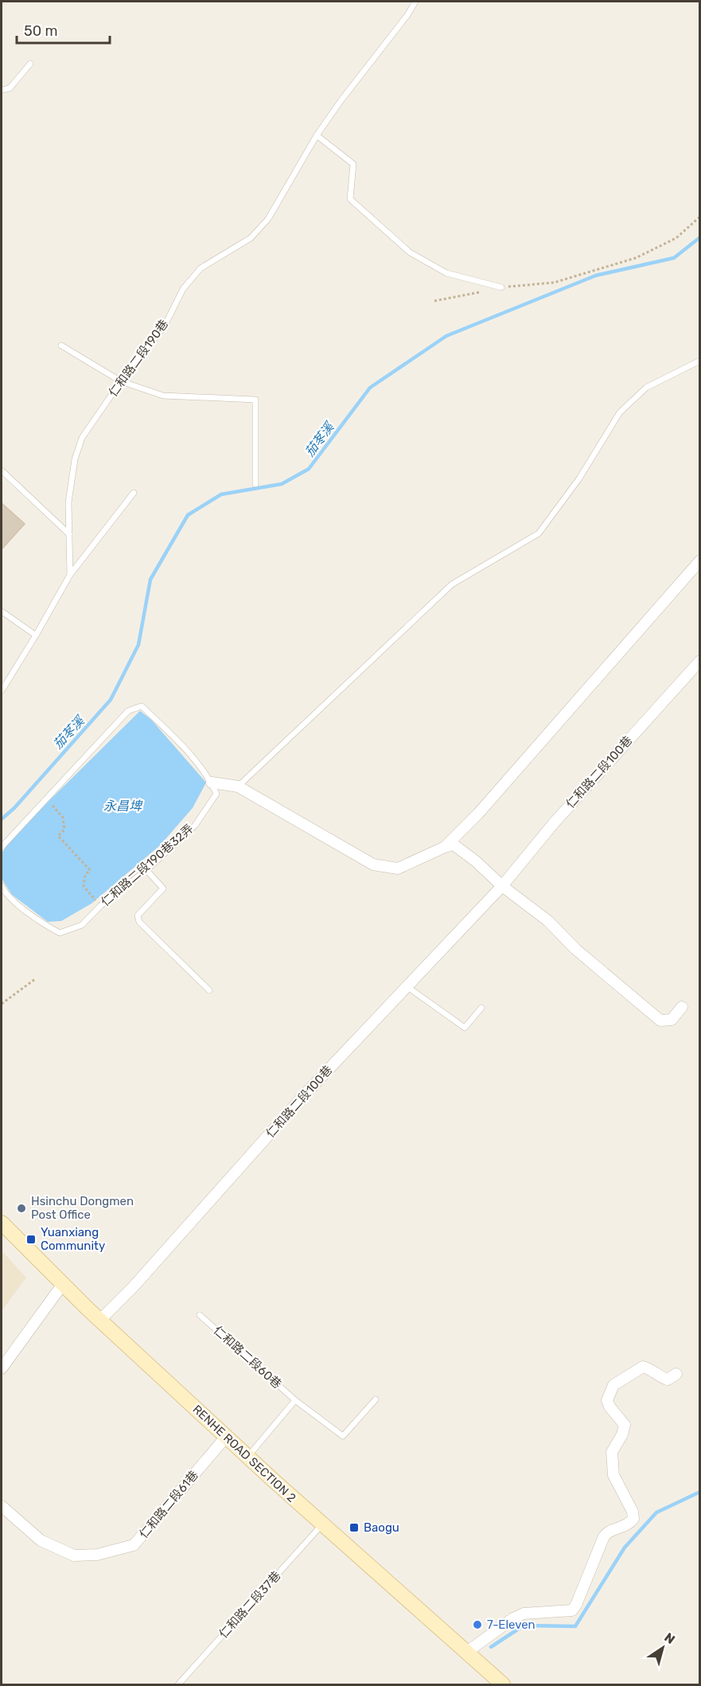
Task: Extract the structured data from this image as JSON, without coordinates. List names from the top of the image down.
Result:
{
  "streets": {
    "main road": ["RENHE ROAD SECTION 2"],
    "street": ["仁和路二段100巷", "仁和路二段61巷"],
    "lane": [
      "仁和路二段190巷",
      "仁和路二段190巷32弄",
      "仁和路二段60巷",
      "仁和路二段37巷"
    ]
  },
  "crossings": [
    ["仁和路二段100巷", "RENHE ROAD SECTION 2"],
    ["RENHE ROAD SECTION 2", "仁和路二段61巷"],
    ["RENHE ROAD SECTION 2", "仁和路二段37巷"]
  ],
  "water": ["茄苳溪", "永昌埤"],
  "places": {
    "other": ["Hsinchu Dongmen Post Office", "7-Eleven"],
    "transit": ["Yuanxiang Community", "Baogu"]
  },
  "scale_bar": "50 m",
  "north": "top right"
}
